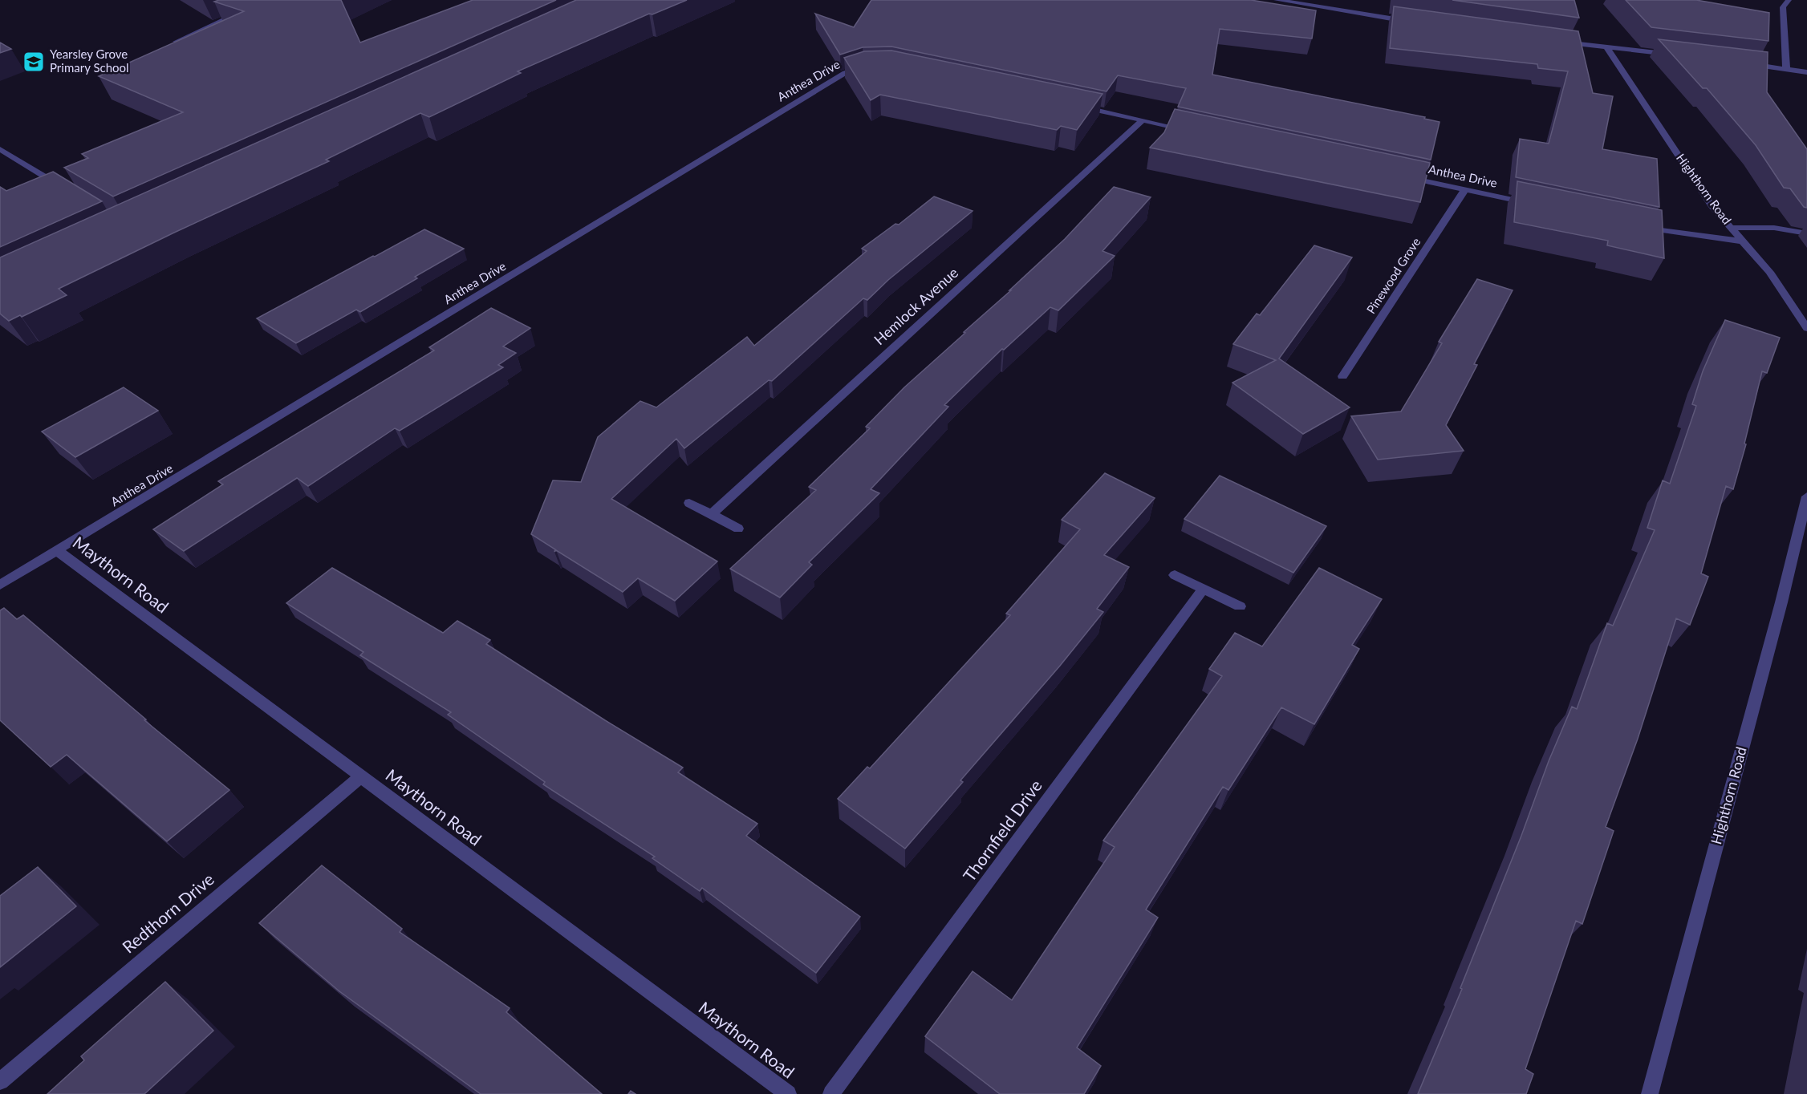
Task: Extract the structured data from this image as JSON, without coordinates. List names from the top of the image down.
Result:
{
  "streets": {
    "street": [
      "Anthea Drive",
      "Highthorn Road",
      "Pinewood Grove",
      "Hemlock Avenue",
      "Maythorn Road",
      "Thornfield Drive",
      "Redthorn Drive"
    ]
  },
  "crossings": [
    ["Anthea Drive", "Pinewood Grove"],
    ["Anthea Drive", "Maythorn Road"],
    ["Maythorn Road", "Redthorn Drive"]
  ],
  "places": {
    "school or university": ["Yearsley Grove Primary School"]
  }
}
